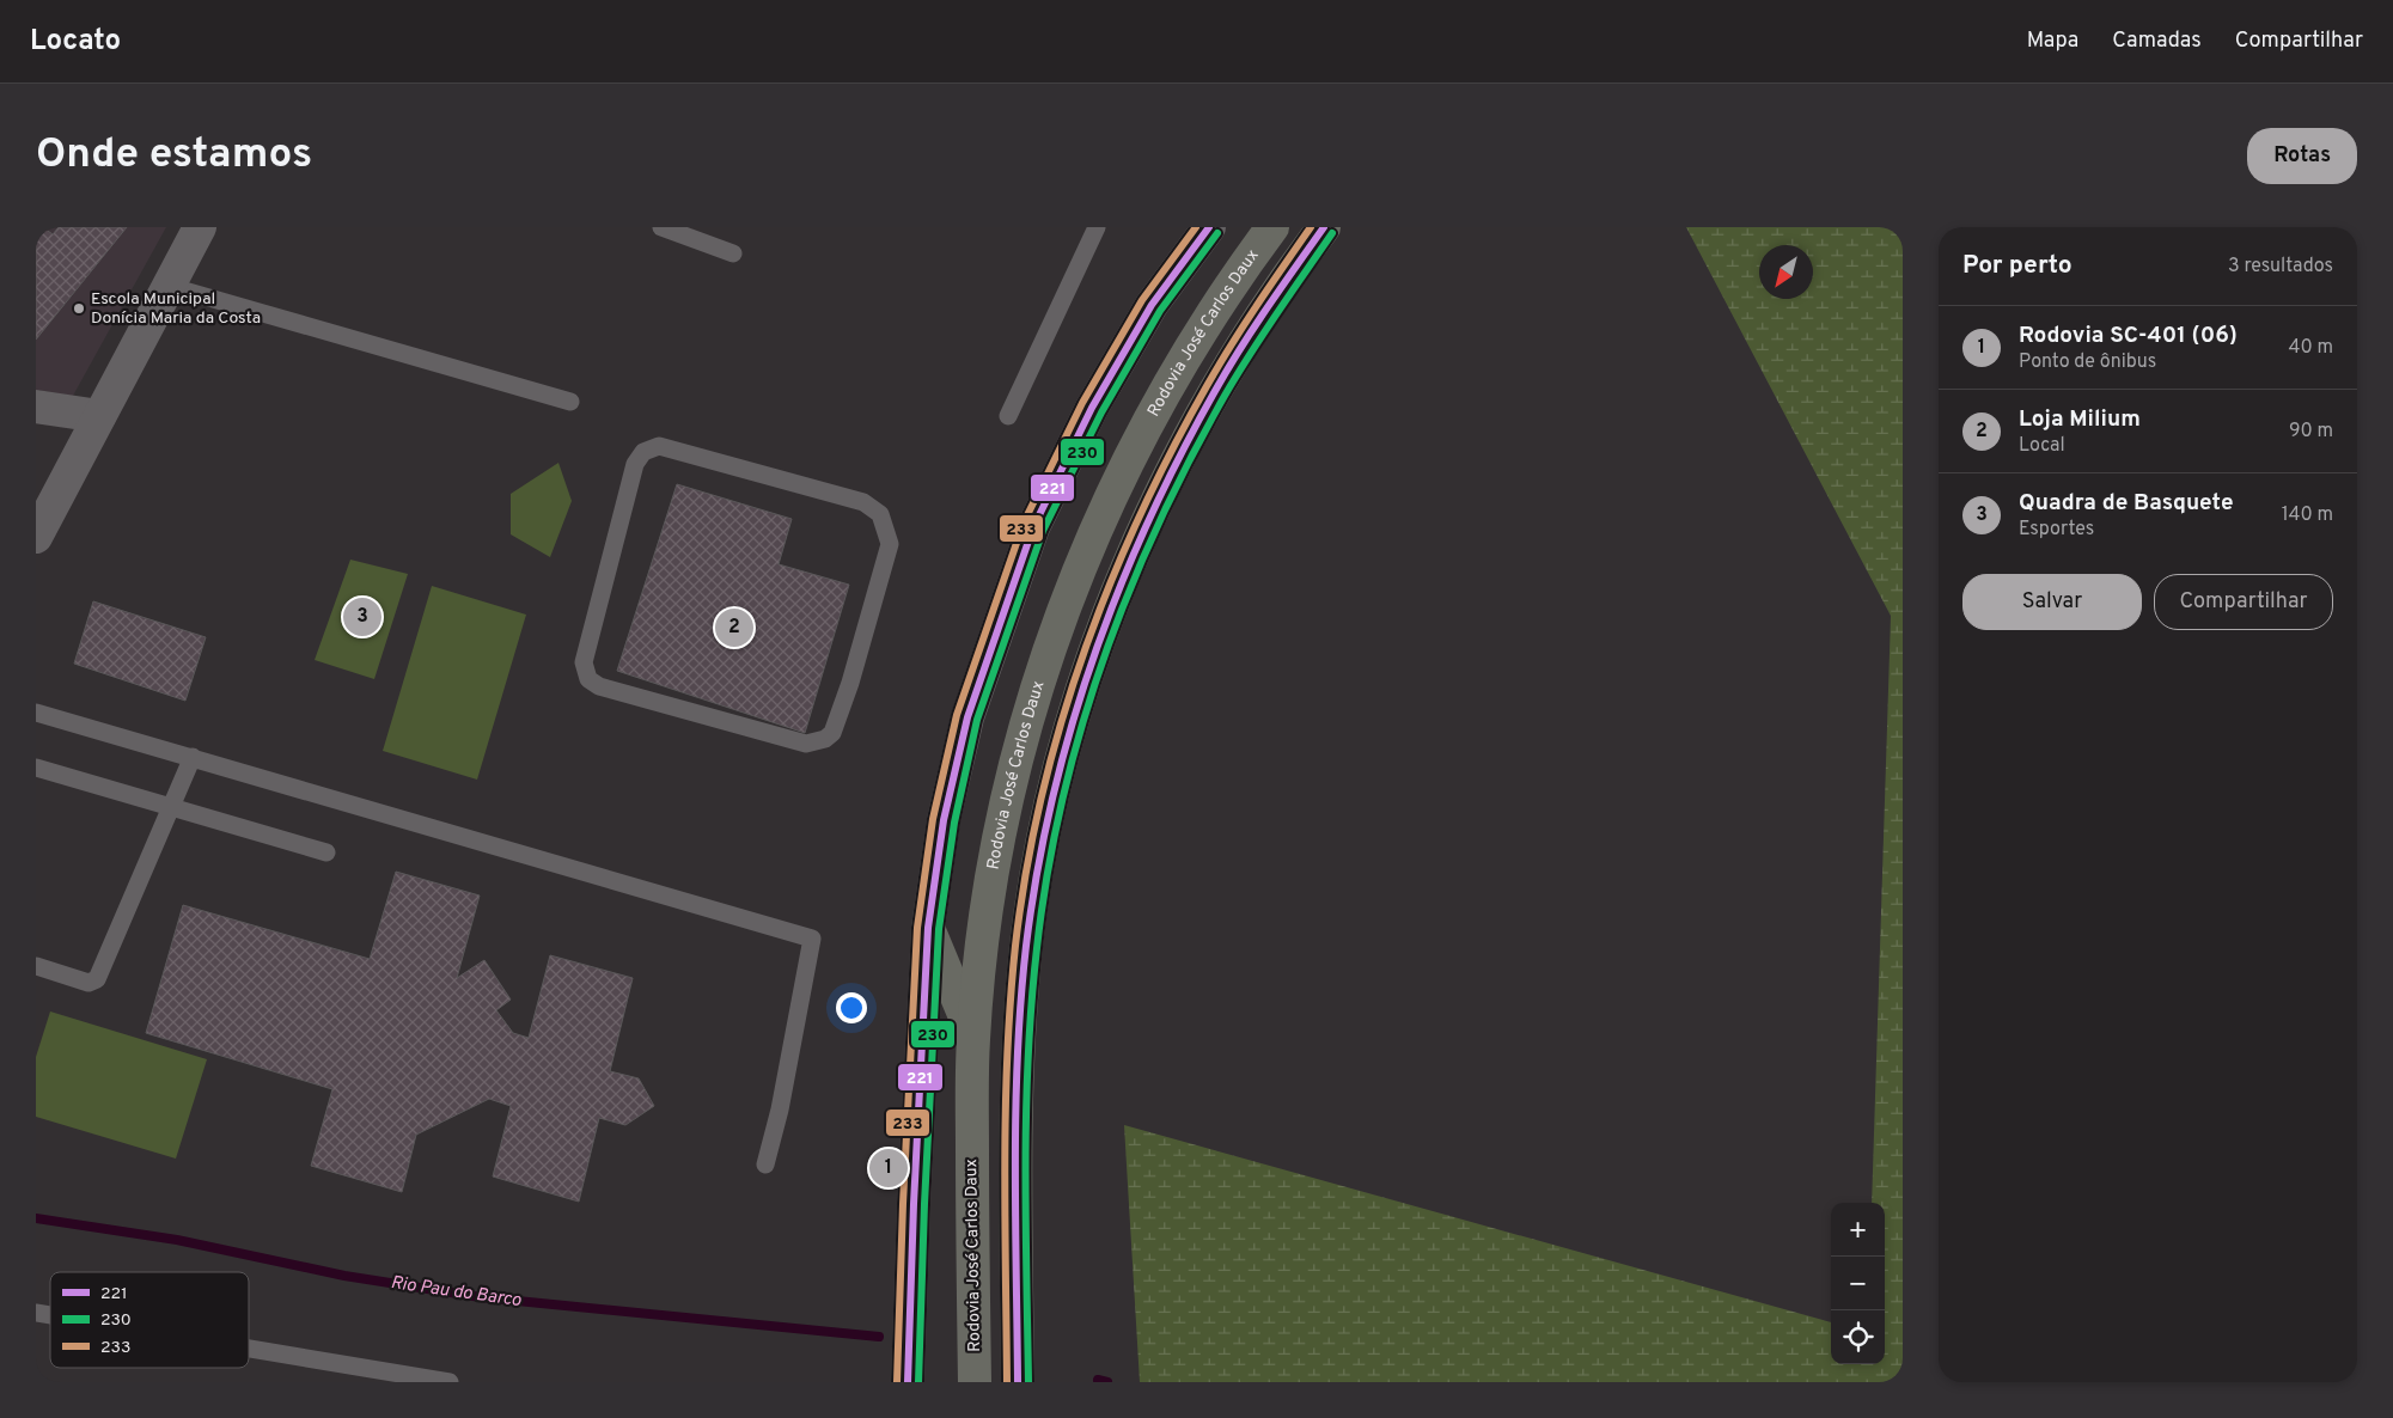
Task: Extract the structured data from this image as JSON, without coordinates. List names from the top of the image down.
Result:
{
  "streets": {
    "highway": ["Rodovia José Carlos Daux"]
  },
  "water": ["Rio Pau do Barco"],
  "places": ["Escola Municipal Donícia Maria da Costa"],
  "lines": ["transit line 221", "transit line 233", "transit line 230"],
  "legend": ["221", "230", "233"],
  "north": "bottom left",
  "page": {
    "header": "Locato",
    "nav": ["Mapa", "Camadas", "Compartilhar"],
    "buttons": [
      "Rotas",
      ["Salvar", "Compartilhar"]
    ],
    "title": "Onde estamos",
    "heading": ["Por perto", "3 resultados"],
    "list": [
      {
        "mark": "1",
        "name": "Rodovia SC-401 (06)",
        "note": "Ponto de ônibus",
        "value": "40 m"
      },
      {
        "mark": "2",
        "name": "Loja Milium",
        "note": "Local",
        "value": "90 m"
      },
      {
        "mark": "3",
        "name": "Quadra de Basquete",
        "note": "Esportes",
        "value": "140 m"
      }
    ],
    "pins": ["3", "2", "1"],
    "map_buttons": ["+", "−"]
  }
}
